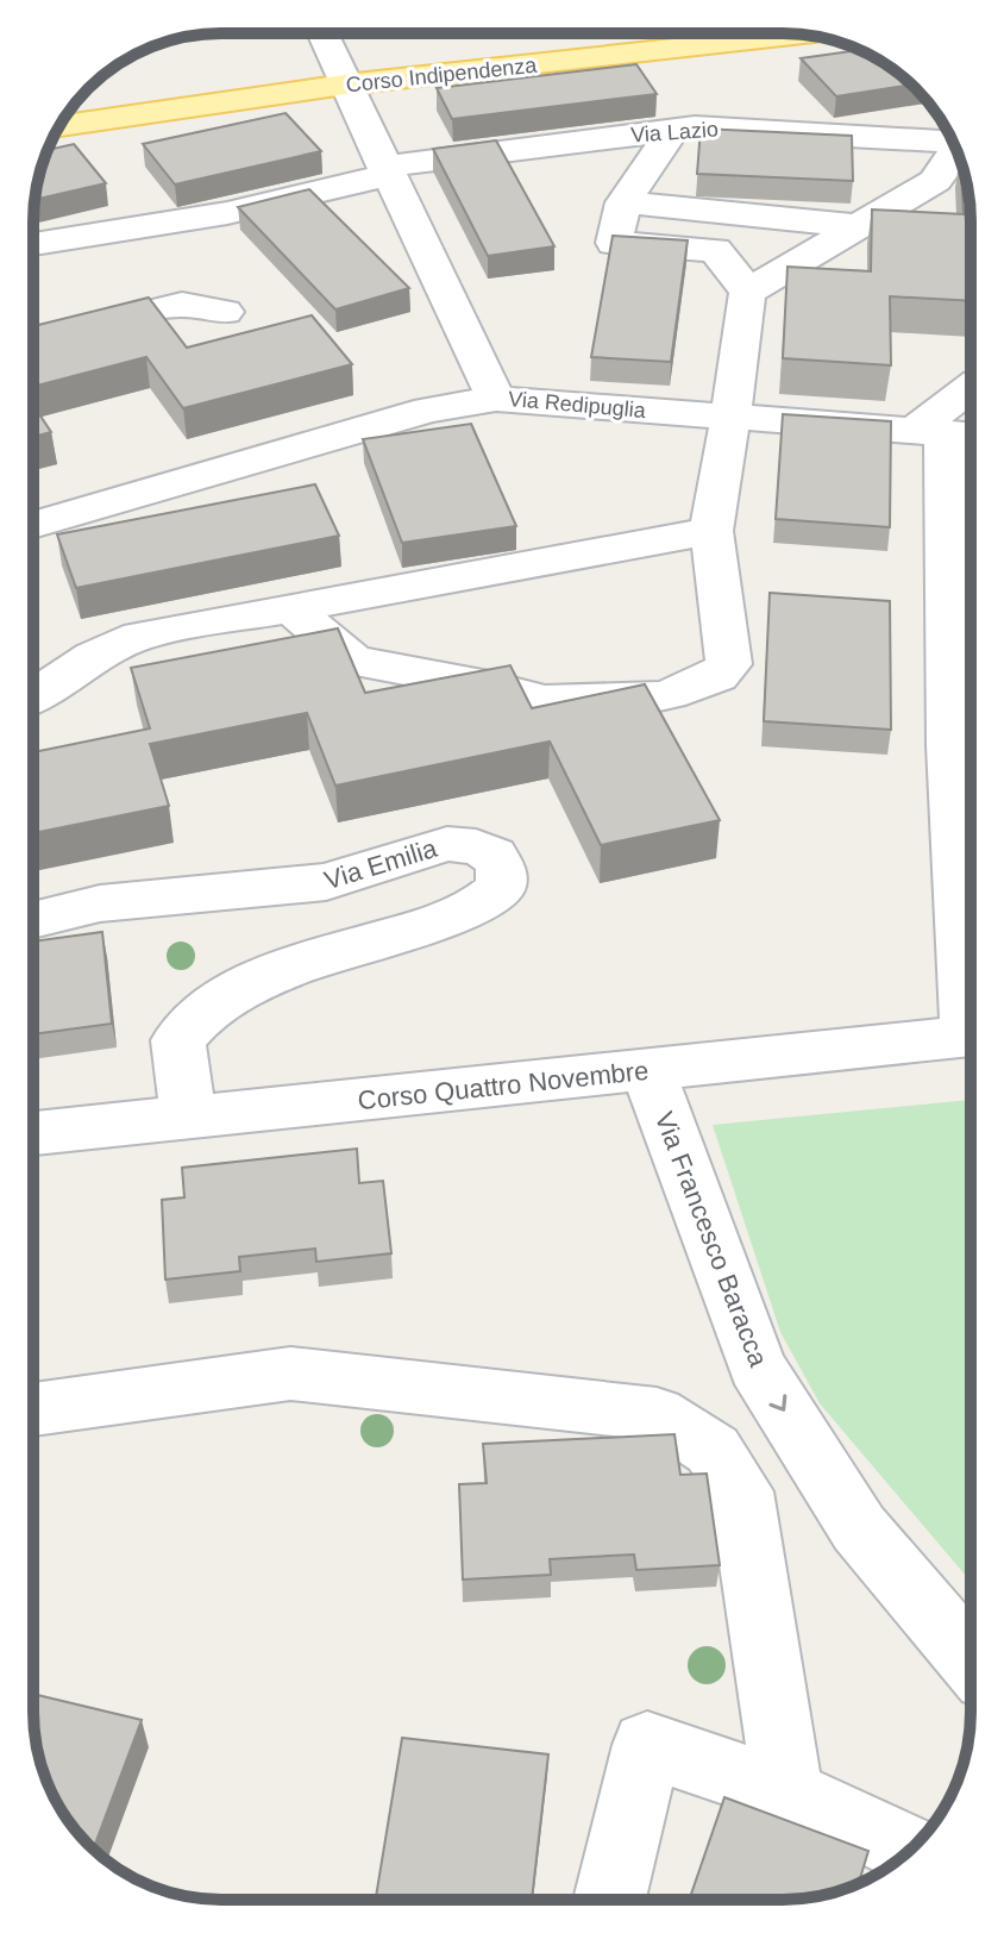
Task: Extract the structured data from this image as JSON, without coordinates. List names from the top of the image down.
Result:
{
  "streets": {
    "main road": ["Corso Indipendenza"],
    "street": [
      "Via Lazio",
      "Via Redipuglia",
      "Via Emilia",
      "Corso Quattro Novembre",
      "Via Francesco Baracca"
    ]
  },
  "crossings": [
    ["Via Emilia", "Corso Quattro Novembre"],
    ["Corso Quattro Novembre", "Via Francesco Baracca"]
  ],
  "one_way": ["Via Francesco Baracca"]
}
